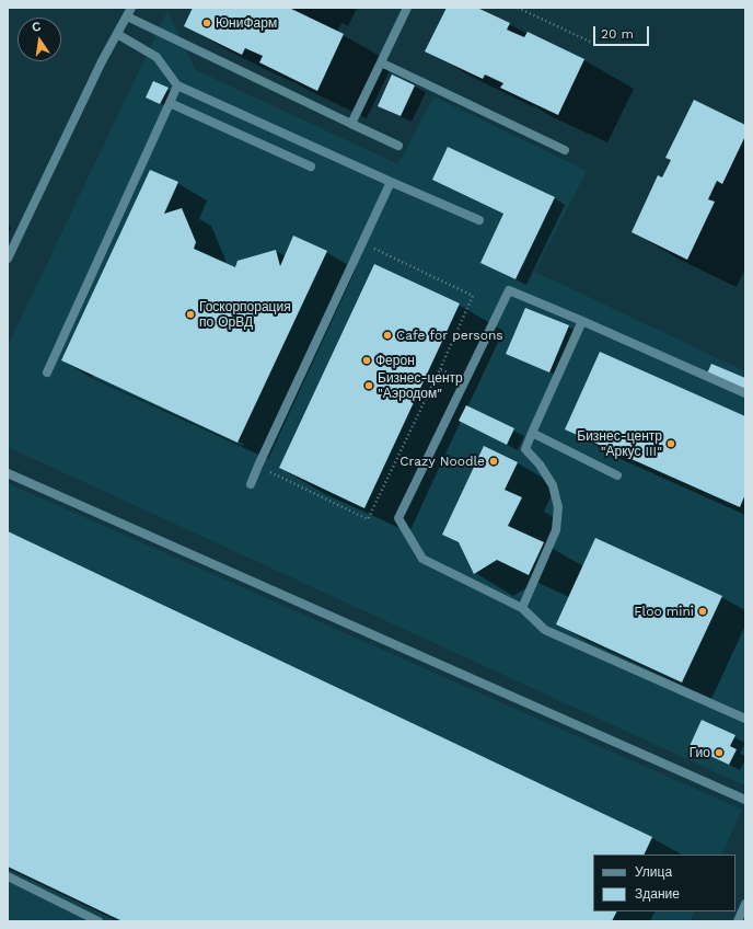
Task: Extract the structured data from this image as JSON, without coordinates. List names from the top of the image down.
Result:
{
  "places": [
    "ЮниФарм",
    "Госкорпорация по ОрВД",
    "Cafe for persons",
    "Ферон",
    "Бизнес-центр \"Аэродом\"",
    "Бизнес-центр \"Аркус III\"",
    "Crazy Noodle",
    "Floo mini",
    "Гио"
  ],
  "legend": ["Улица", "Здание"],
  "scale_bar": "20 m",
  "north": "top"
}
